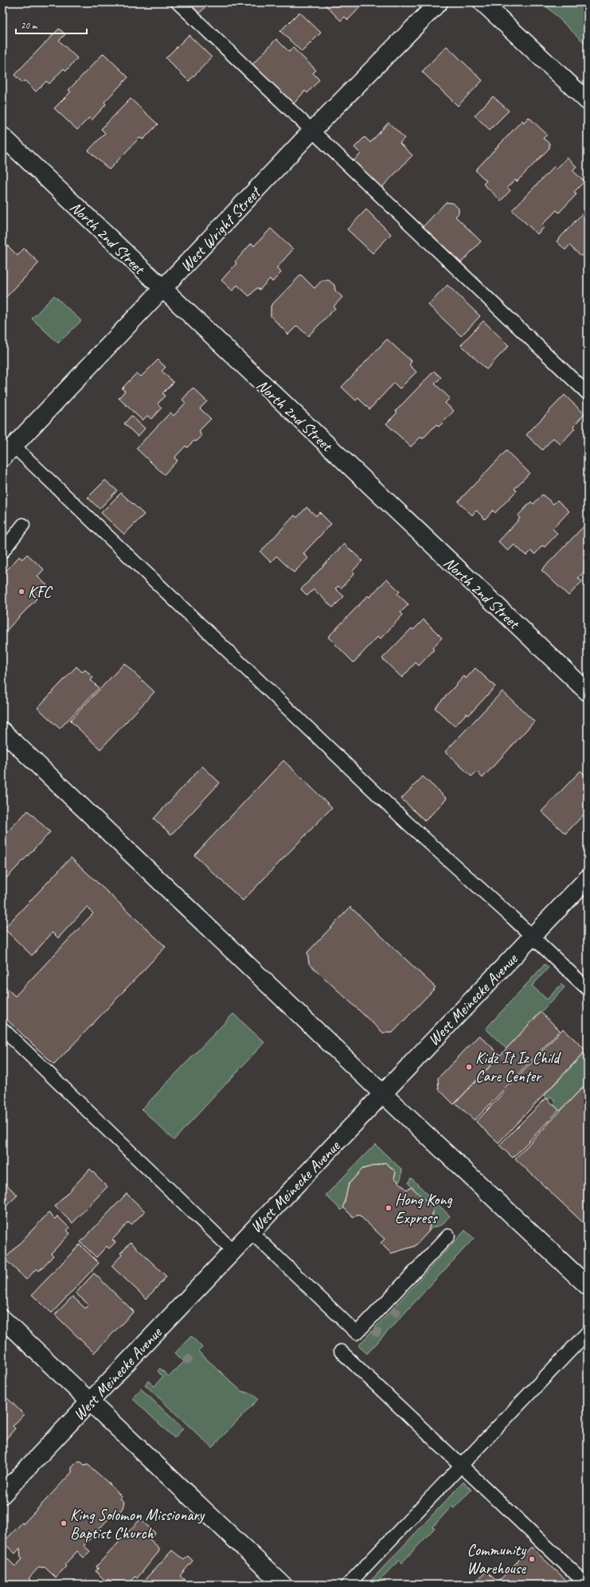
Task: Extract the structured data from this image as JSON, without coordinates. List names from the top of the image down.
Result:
{
  "streets": {
    "street": ["West Wright Street", "North 2nd Street", "West Meinecke Avenue"]
  },
  "crossings": [
    ["West Wright Street", "North 2nd Street"]
  ],
  "places": [
    "KFC",
    "Kidz It Iz Child Care Center",
    "Hong Kong Express",
    "King Solomon Missionary Baptist Church",
    "Community Warehouse"
  ],
  "scale_bar": "20 m"
}
